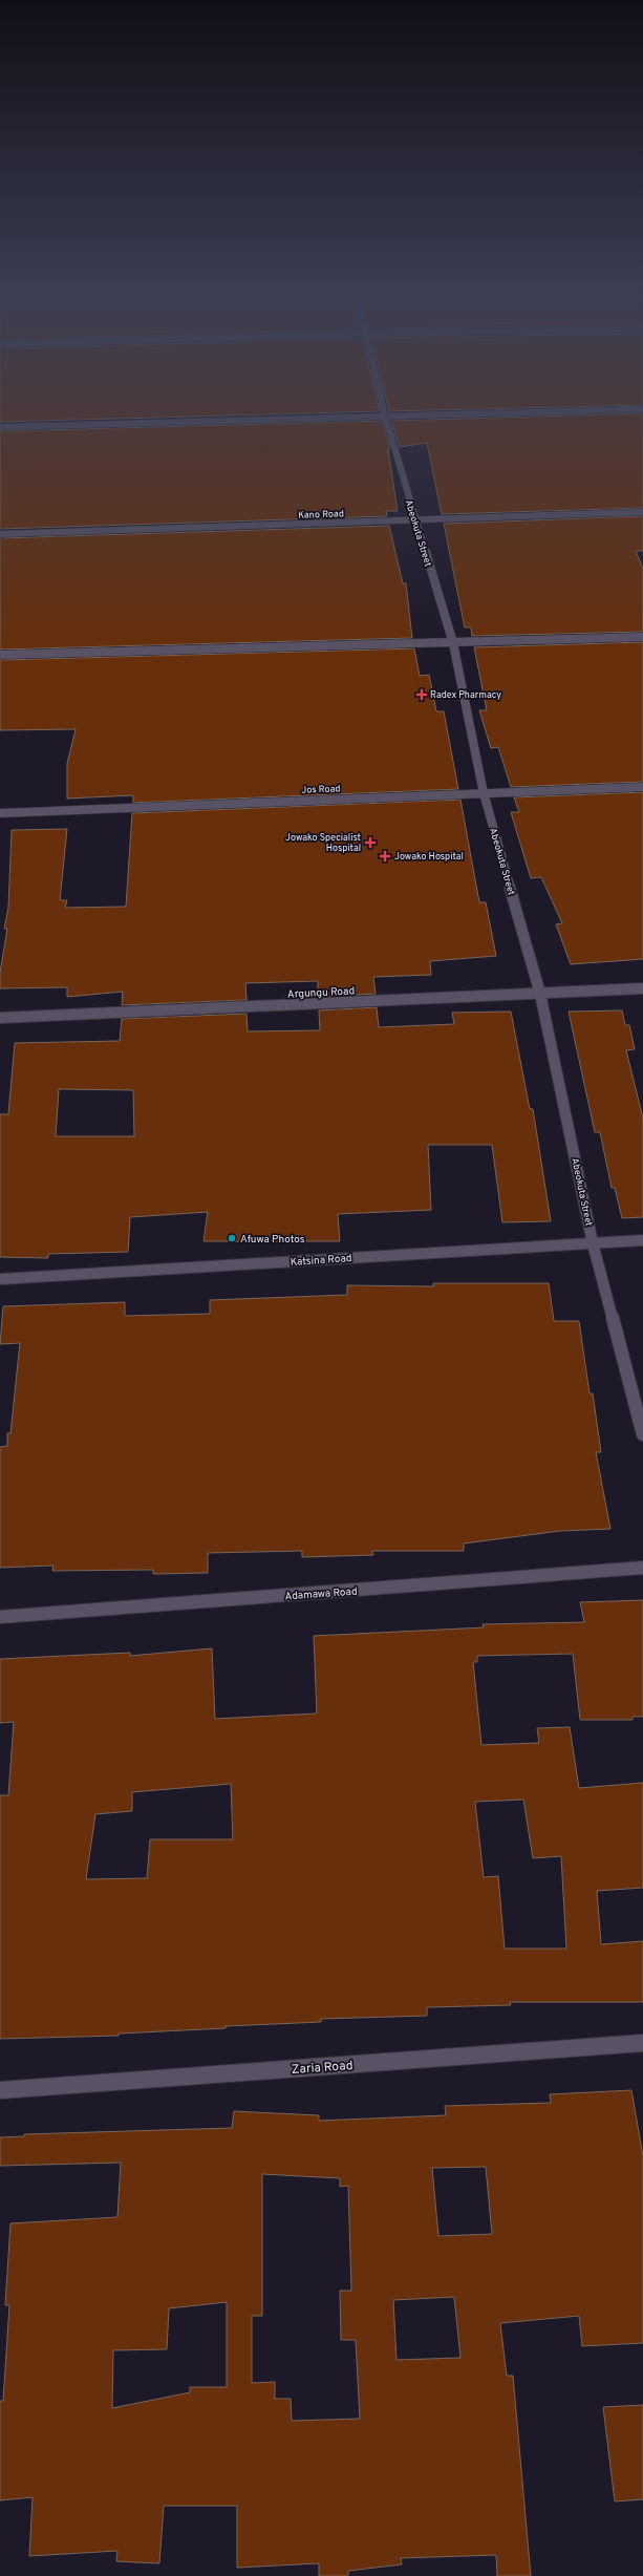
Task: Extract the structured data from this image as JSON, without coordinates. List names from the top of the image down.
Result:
{
  "streets": {
    "street": [
      "Kano Road",
      "Abeokuta Street",
      "Jos Road",
      "Argungu Road",
      "Katsina Road",
      "Adamawa Road",
      "Zaria Road"
    ]
  },
  "crossings": [
    ["Kano Road", "Abeokuta Street"],
    ["Abeokuta Street", "Jos Road"],
    ["Abeokuta Street", "Argungu Road"],
    ["Abeokuta Street", "Katsina Road"]
  ],
  "places": {
    "health": ["Radex Pharmacy", "Jowako Specialist Hospital", "Jowako Hospital"],
    "other": ["Afuwa Photos"]
  }
}
